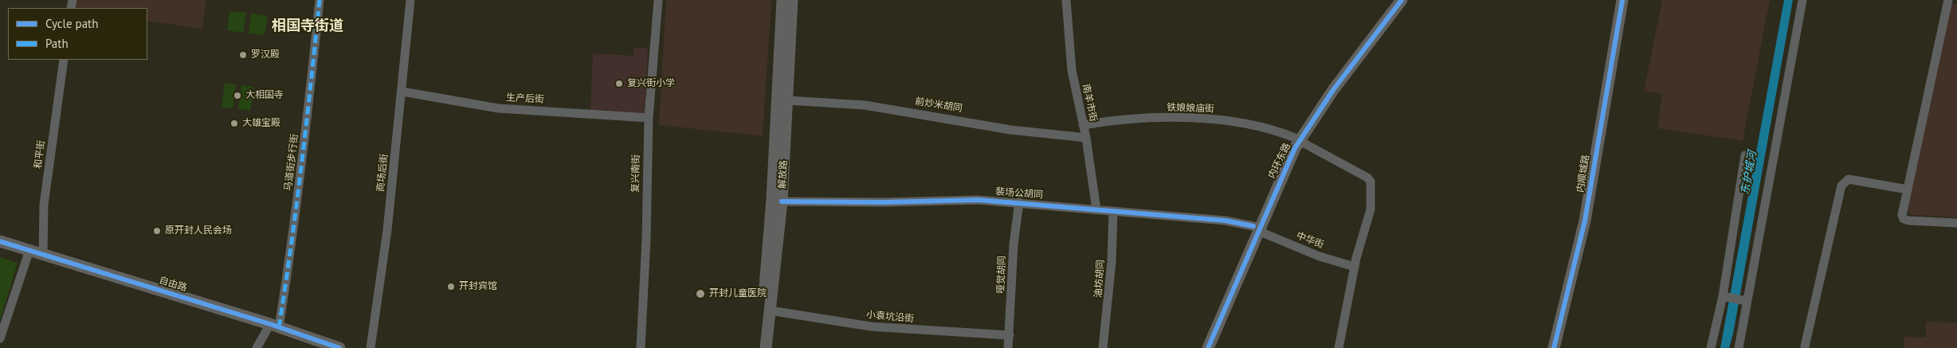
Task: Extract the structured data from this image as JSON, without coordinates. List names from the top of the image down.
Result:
{
  "streets": {
    "street": [
      "生产后街",
      "南羊市街",
      "前炒米胡同",
      "铁娘娘庙街",
      "和平街",
      "内环东路",
      "马道街步行街",
      "商场后街",
      "复兴南街",
      "内顺城路",
      "解放路",
      "裴场公胡同",
      "中华街",
      "哑觉胡同",
      "油坊胡同",
      "自由路",
      "小袁坑沿街"
    ]
  },
  "crossings": [
    ["生产后街", "商场后街"],
    ["生产后街", "复兴南街"],
    ["南羊市街", "前炒米胡同"],
    ["南羊市街", "铁娘娘庙街"],
    ["南羊市街", "裴场公胡同"],
    ["前炒米胡同", "解放路"],
    ["铁娘娘庙街", "内环东路"],
    ["铁娘娘庙街", "中华街"],
    ["和平街", "自由路"],
    ["内环东路", "裴场公胡同"],
    ["内环东路", "中华街"],
    ["马道街步行街", "自由路"],
    ["解放路", "裴场公胡同"],
    ["解放路", "小袁坑沿街"],
    ["裴场公胡同", "中华街"],
    ["裴场公胡同", "哑觉胡同"],
    ["裴场公胡同", "油坊胡同"],
    ["哑觉胡同", "小袁坑沿街"]
  ],
  "districts": ["相国寺街道"],
  "water": ["东护城河"],
  "places": [
    "罗汉殿",
    "复兴街小学",
    "大相国寺",
    "大雄宝殿",
    "原开封人民会场",
    "开封宾馆",
    "开封儿童医院"
  ],
  "legend": ["Cycle path", "Path"]
}
